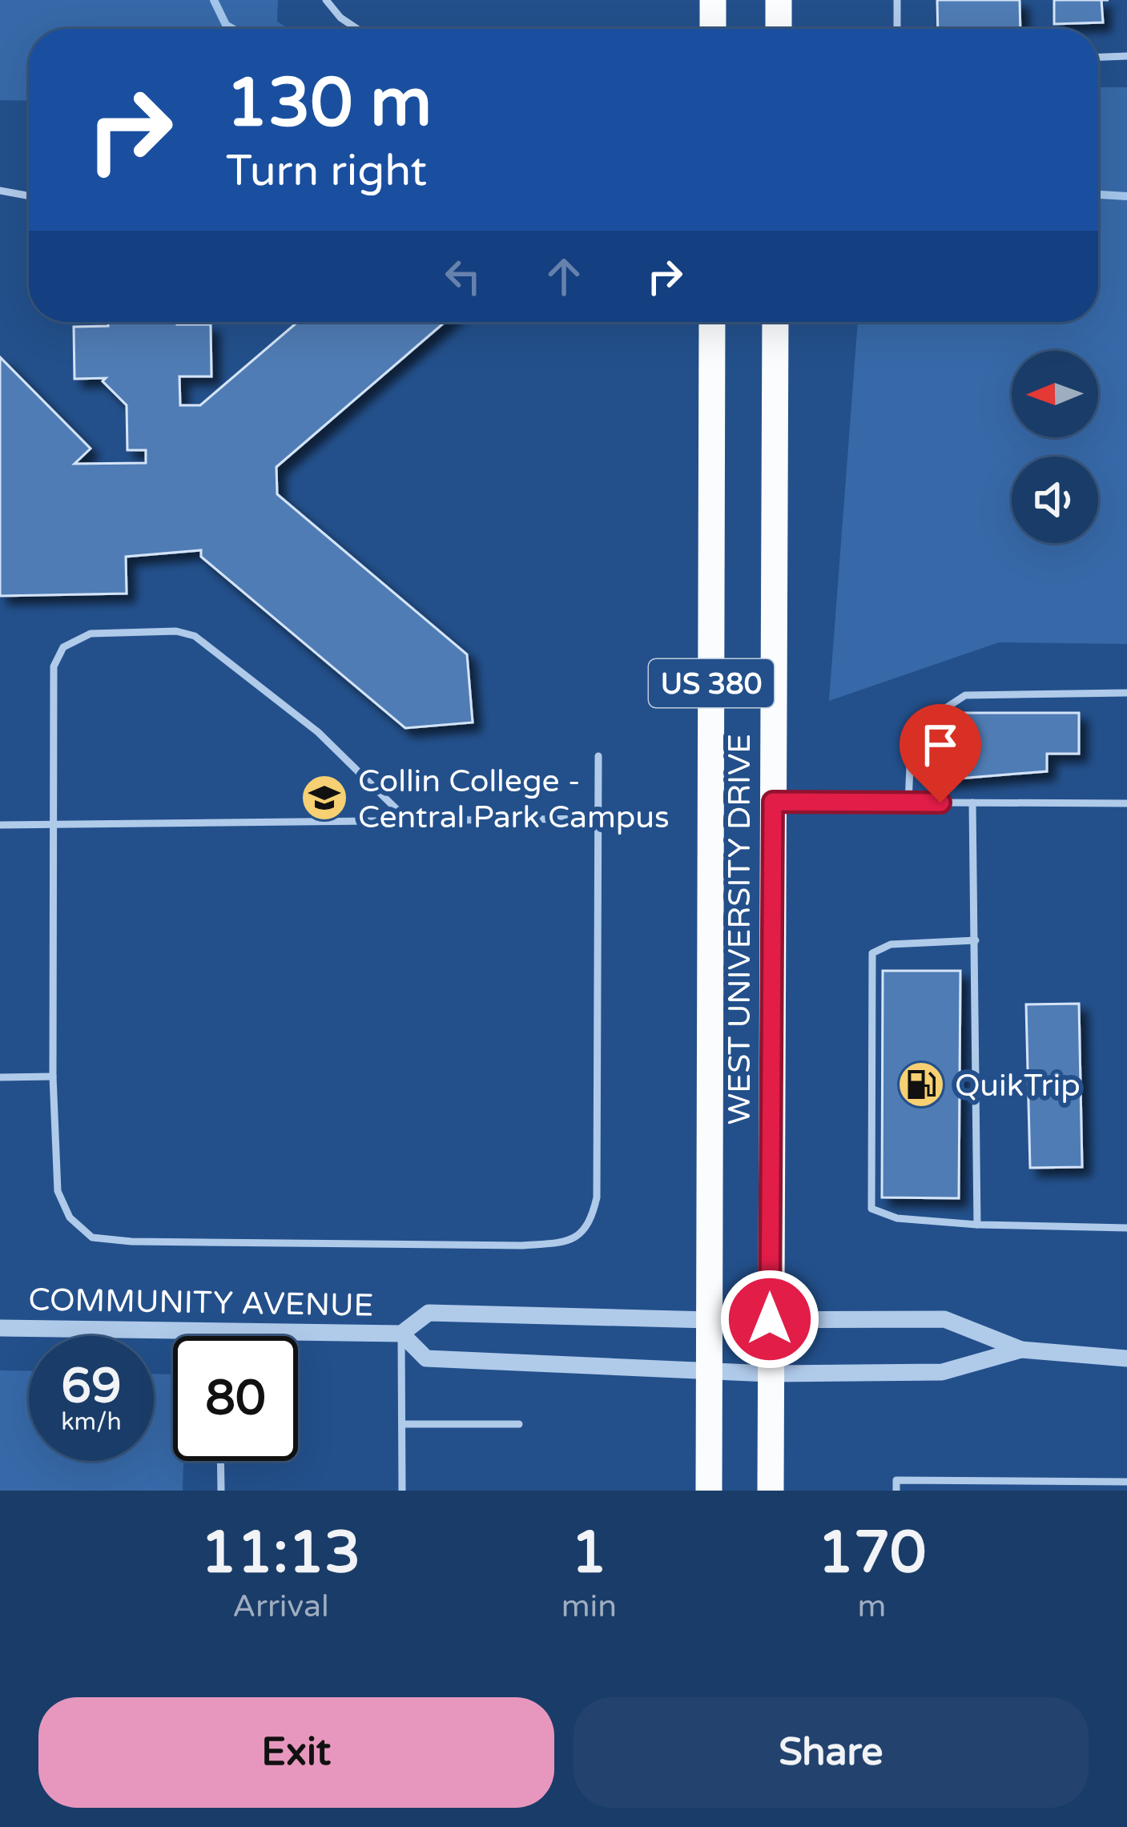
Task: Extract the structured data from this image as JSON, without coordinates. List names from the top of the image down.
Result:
{
  "streets": {
    "highway": ["US 380", "WEST UNIVERSITY DRIVE"],
    "street": ["COMMUNITY AVENUE"]
  },
  "crossings": [
    ["WEST UNIVERSITY DRIVE", "COMMUNITY AVENUE"]
  ],
  "places": {
    "school or university": ["Collin College - Central Park Campus"],
    "fuel station": ["QuikTrip"]
  },
  "north": "left",
  "page": {
    "turn": ["130 m", "Turn right"],
    "speed": "69 km/h",
    "limit": "80",
    "eta": [
      "11:13",
      "Arrival",
      "1",
      "min",
      "170",
      "m"
    ],
    "buttons": ["Exit", "Share"]
  }
}
